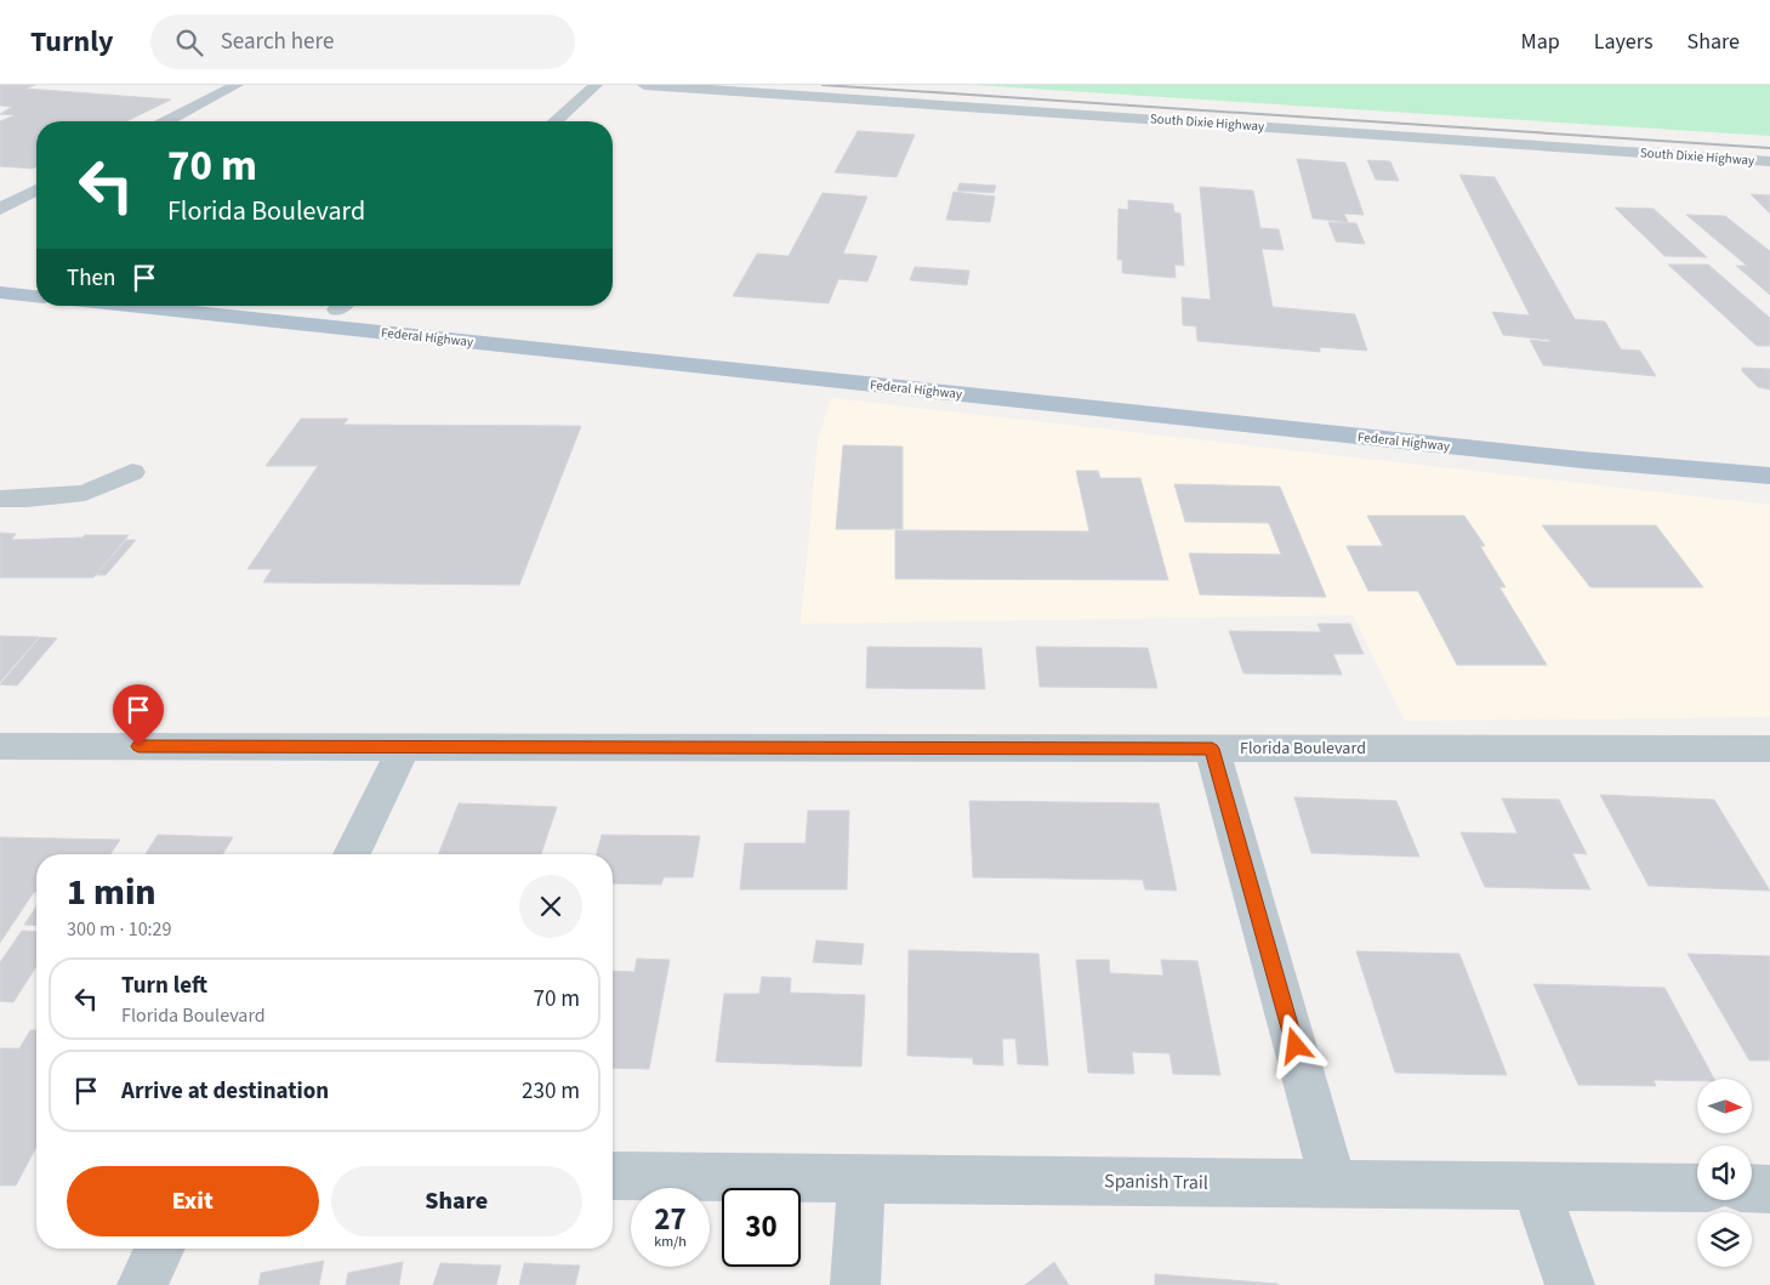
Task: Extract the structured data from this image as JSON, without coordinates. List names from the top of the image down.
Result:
{
  "streets": {
    "main road": ["Federal Highway"],
    "street": ["South Dixie Highway", "Florida Boulevard", "Spanish Trail"]
  },
  "north": "right",
  "page": {
    "header": "Turnly",
    "search": "Search here",
    "nav": ["Map", "Layers", "Share"],
    "turn": ["70 m", "Florida Boulevard"],
    "then": "Then",
    "heading": ["1 min", "300 m · 10:29"],
    "list": [
      {
        "name": "Turn left",
        "note": "Florida Boulevard",
        "value": "70 m"
      },
      {
        "name": "Arrive at destination",
        "value": "230 m"
      }
    ],
    "buttons": ["Exit", "Share"],
    "speed": "27 km/h",
    "limit": "30"
  }
}
